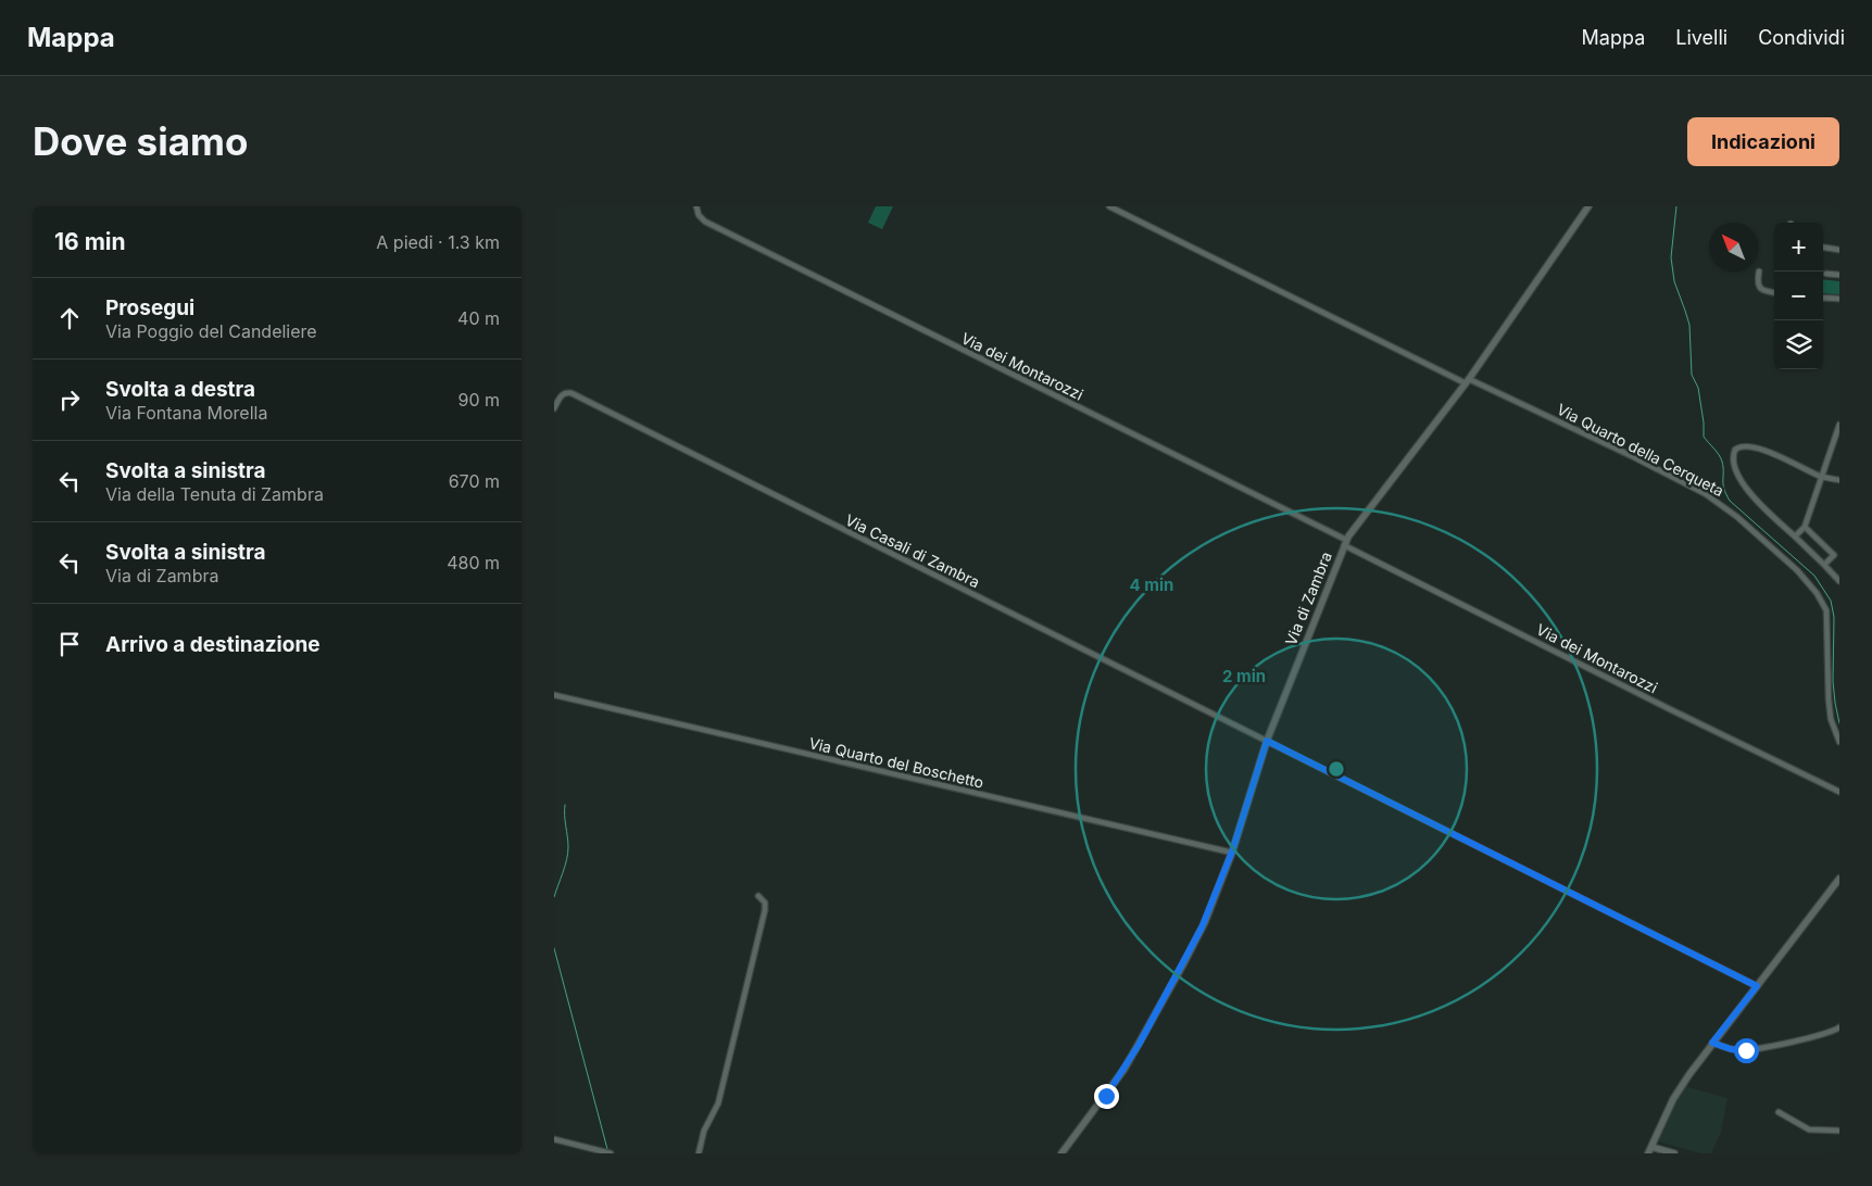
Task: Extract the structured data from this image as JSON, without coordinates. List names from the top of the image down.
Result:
{
  "streets": {
    "street": [
      "Via dei Montarozzi",
      "Via Quarto della Cerqueta",
      "Via Casali di Zambra",
      "Via di Zambra",
      "Via Quarto del Boschetto"
    ]
  },
  "crossings": [
    ["Via dei Montarozzi", "Via di Zambra"],
    ["Via Quarto della Cerqueta", "Via di Zambra"],
    ["Via Casali di Zambra", "Via di Zambra"],
    ["Via di Zambra", "Via Quarto del Boschetto"]
  ],
  "north": "top left",
  "page": {
    "header": "Mappa",
    "nav": ["Mappa", "Livelli", "Condividi"],
    "buttons": "Indicazioni",
    "title": "Dove siamo",
    "heading": ["16 min", "A piedi · 1.3 km"],
    "map_buttons": ["+", "−"],
    "list": [
      ["Prosegui", "Via Poggio del Candeliere", "40 m"],
      ["Svolta a destra", "Via Fontana Morella", "90 m"],
      ["Svolta a sinistra", "Via della Tenuta di Zambra", "670 m"],
      ["Svolta a sinistra", "Via di Zambra", "480 m"],
      "Arrivo a destinazione"
    ]
  },
  "rings": ["4 min", "2 min"]
}
